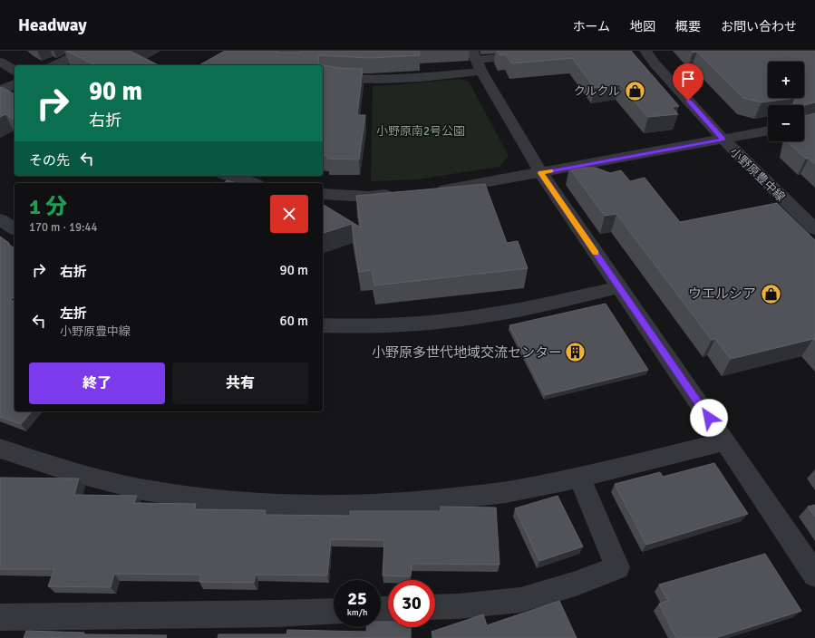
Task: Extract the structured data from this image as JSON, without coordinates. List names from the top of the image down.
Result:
{
  "streets": {
    "street": ["小野原豊中線"]
  },
  "parks": ["小野原南2号公園"],
  "places": {
    "shop": ["クルクル", "ウエルシア"],
    "building": ["小野原多世代地域交流センター"]
  },
  "page": {
    "header": "Headway",
    "nav": [
      "ホーム",
      "地図",
      "概要",
      "お問い合わせ"
    ],
    "map_buttons": ["+", "−"],
    "turn": ["90 m", "右折"],
    "then": "その先",
    "heading": ["1 分", "170 m · 19:44"],
    "list": [
      {
        "name": "右折",
        "value": "90 m"
      },
      {
        "name": "左折",
        "note": "小野原豊中線",
        "value": "60 m"
      }
    ],
    "buttons": ["終了", "共有"],
    "speed": "25 km/h",
    "limit": "30"
  }
}
